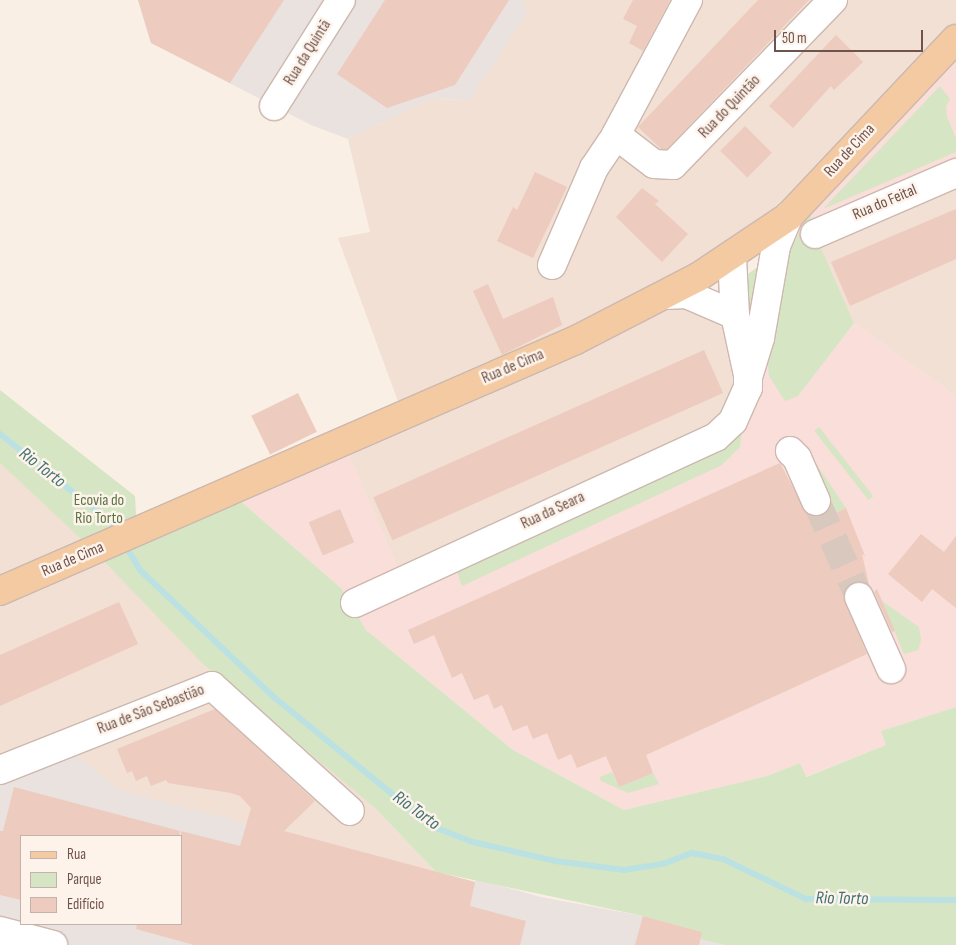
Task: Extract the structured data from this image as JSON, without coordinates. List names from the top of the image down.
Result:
{
  "streets": {
    "main road": ["Rua de Cima"],
    "street": [
      "Rua da Quintã",
      "Rua do Quintão",
      "Rua do Feital",
      "Rua da Seara",
      "Rua de São Sebastião"
    ]
  },
  "water": ["Rio Torto"],
  "parks": ["Ecovia do Rio Torto"],
  "legend": ["Rua", "Parque", "Edifício"],
  "scale_bar": "50 m"
}
